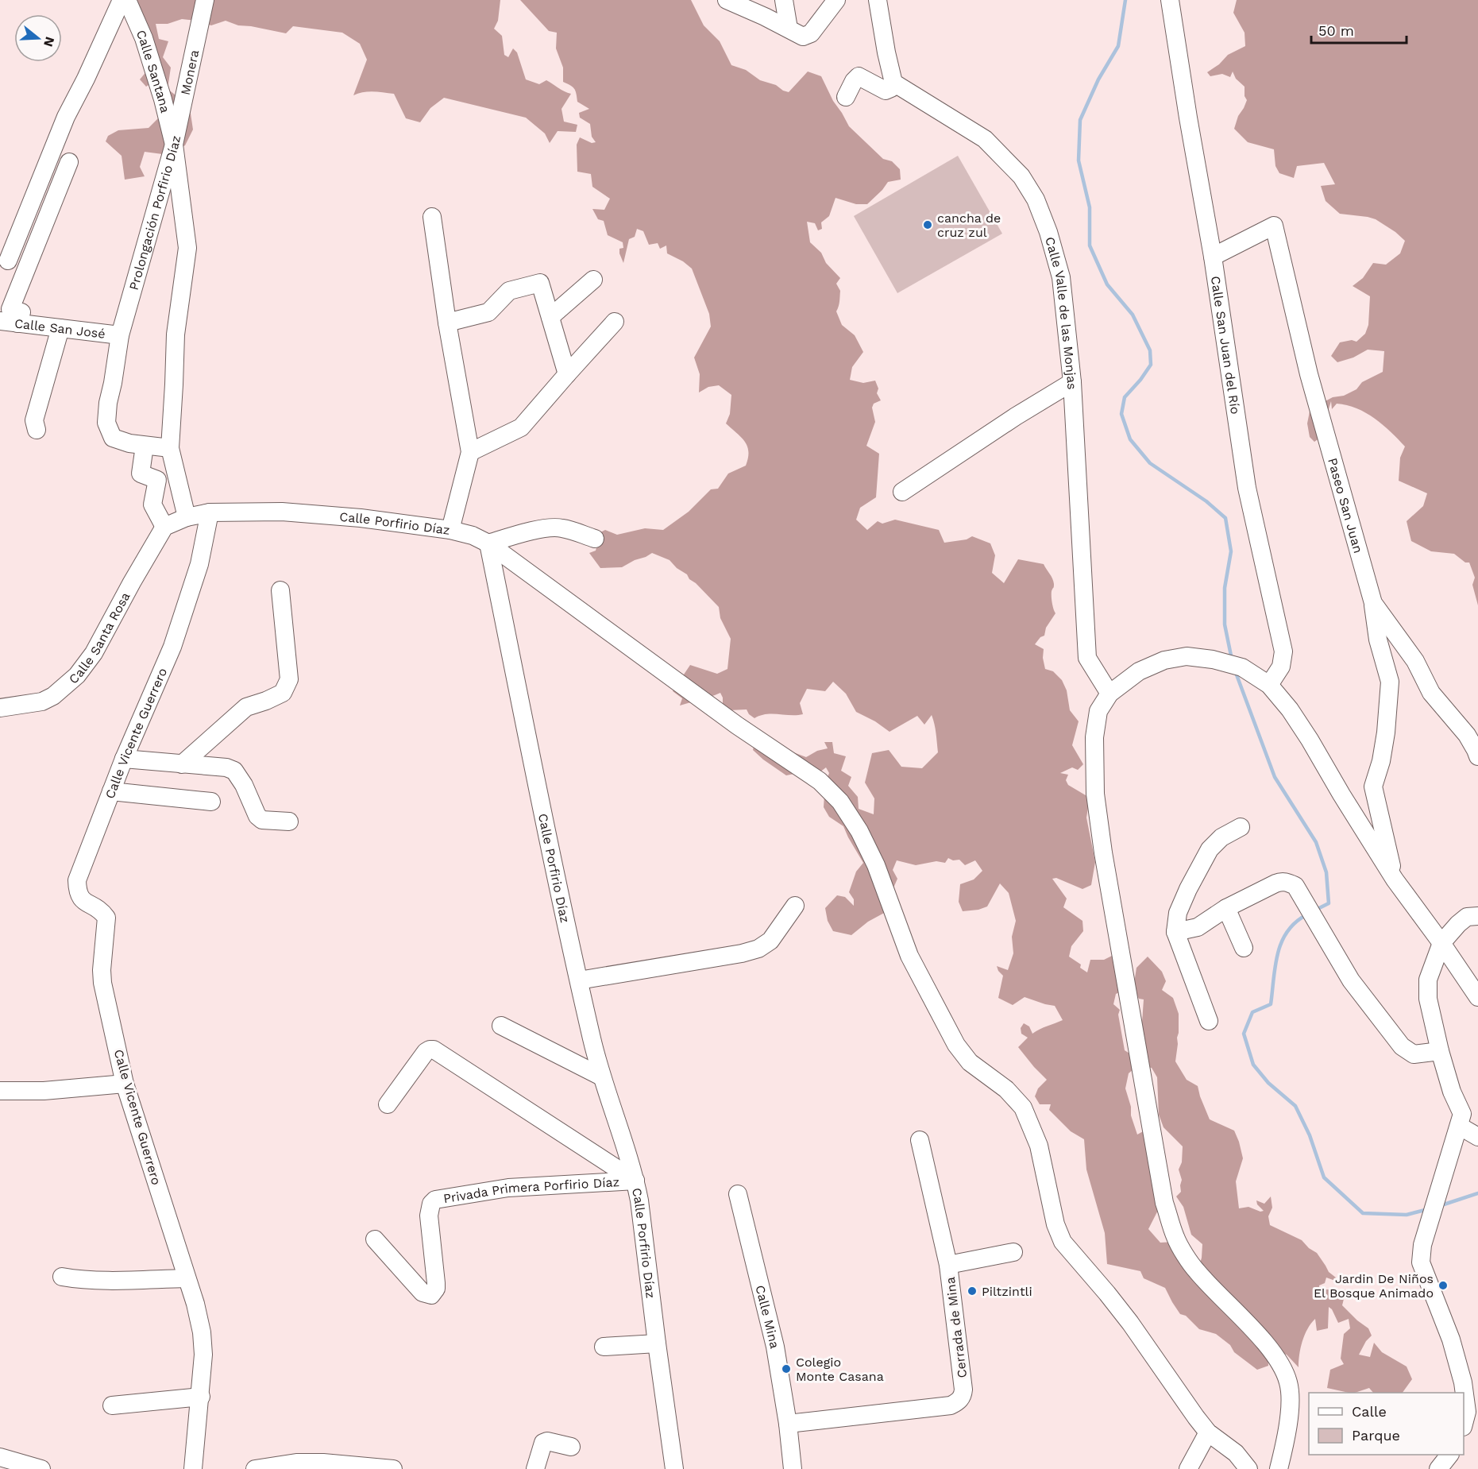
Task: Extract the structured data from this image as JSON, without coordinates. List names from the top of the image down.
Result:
{
  "streets": {
    "street": [
      "Calle Santana",
      "Monera",
      "Prolongación Porfirio Díaz",
      "Calle Valle de las Monjas",
      "Calle San José",
      "Calle San Juan del Río",
      "Paseo San Juan",
      "Calle Porfirio Díaz",
      "Calle Santa Rosa",
      "Calle Vicente Guerrero",
      "Privada Primera Porfirio Díaz",
      "Calle Mina",
      "Cerrada de Mina"
    ]
  },
  "crossings": [
    ["Calle Santana", "Monera"],
    ["Calle Santana", "Prolongación Porfirio Díaz"],
    ["Monera", "Prolongación Porfirio Díaz"],
    ["Prolongación Porfirio Díaz", "Calle San José"],
    ["Calle San Juan del Río", "Paseo San Juan"],
    ["Calle Porfirio Díaz", "Calle Vicente Guerrero"],
    ["Calle Porfirio Díaz", "Privada Primera Porfirio Díaz"],
    ["Calle Mina", "Cerrada de Mina"]
  ],
  "places": [
    "cancha de cruz zul",
    "Jardin De Niños El Bosque Animado",
    "Piltzintli",
    "Colegio Monte Casana"
  ],
  "legend": ["Calle", "Parque"],
  "scale_bar": "50 m",
  "north": "right"
}
